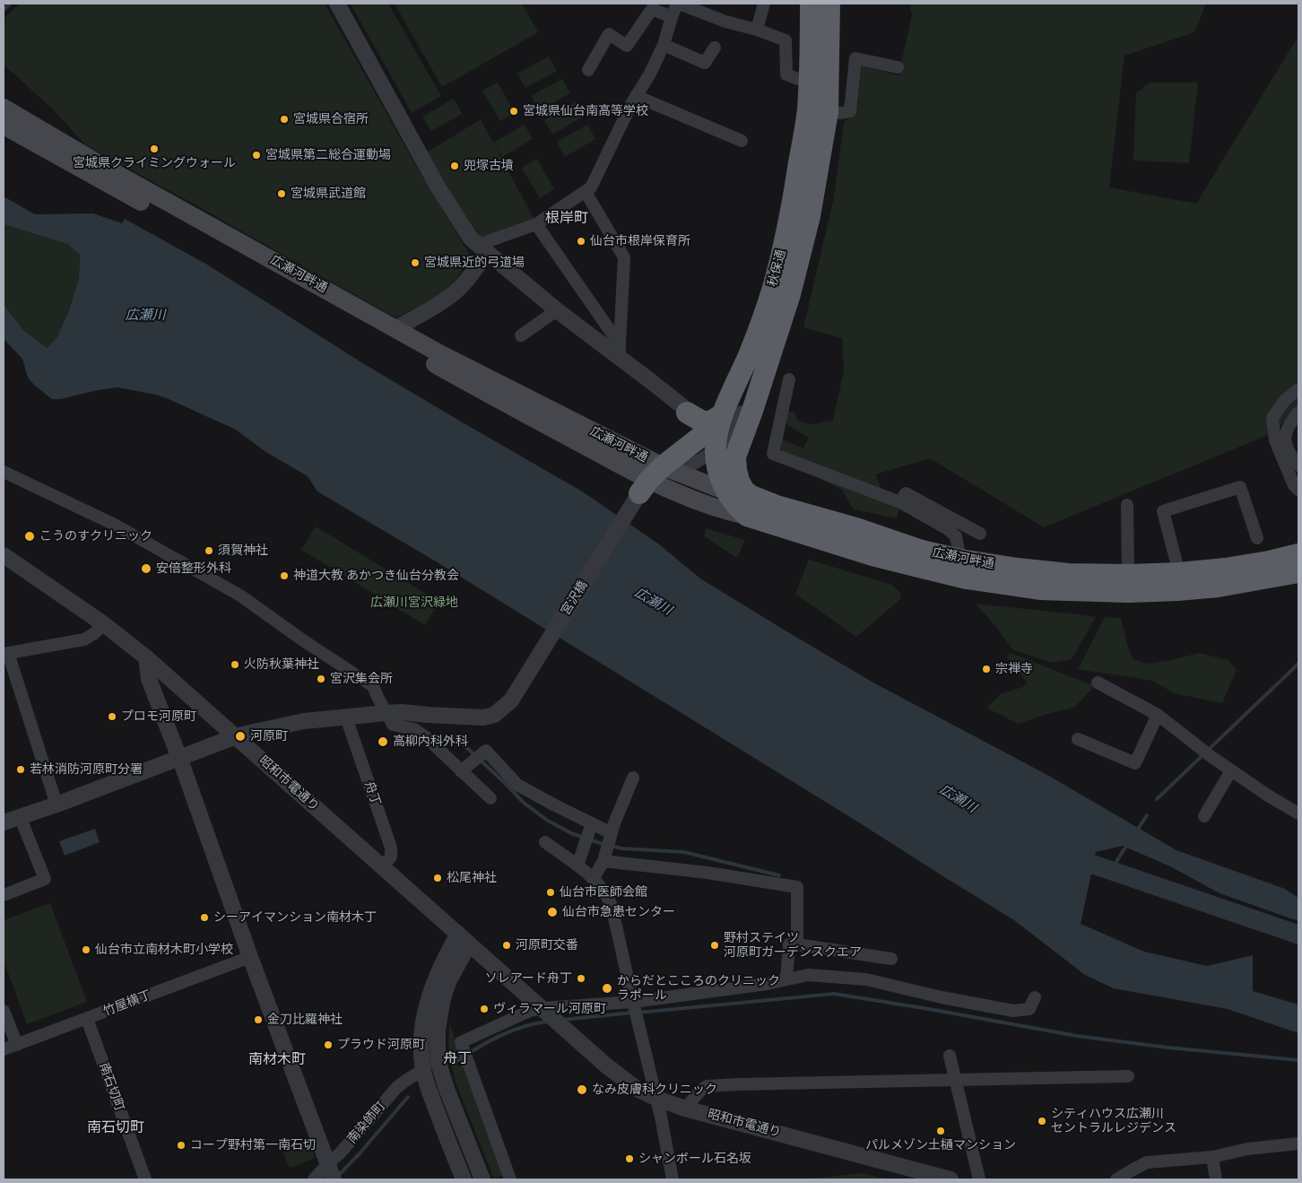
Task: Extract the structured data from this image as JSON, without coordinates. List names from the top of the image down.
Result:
{
  "streets": {
    "highway": ["秋保通", "広瀬河畔通"],
    "street": [
      "宮沢橋",
      "昭和市電通り",
      "舟丁",
      "竹屋横丁",
      "南石切町",
      "南染師町"
    ]
  },
  "crossings": [
    ["秋保通", "広瀬河畔通"],
    ["広瀬河畔通", "宮沢橋"],
    ["宮沢橋", "昭和市電通り"],
    ["宮沢橋", "舟丁"],
    ["昭和市電通り", "舟丁"],
    ["竹屋横丁", "南石切町"]
  ],
  "districts": [
    "根岸町",
    "舟丁",
    "南材木町",
    "南石切町"
  ],
  "water": ["広瀬川"],
  "parks": ["広瀬川宮沢緑地"],
  "places": [
    "宮城県仙台南高等学校",
    "宮城県合宿所",
    "宮城県クライミングウォール",
    "宮城県第二総合運動場",
    "兜塚古墳",
    "宮城県武道館",
    "仙台市根岸保育所",
    "宮城県近的弓道場",
    "こうのすクリニック",
    "須賀神社",
    "安倍整形外科",
    "神道大教 あかつき仙台分教会",
    "火防秋葉神社",
    "宗禅寺",
    "宮沢集会所",
    "プロモ河原町",
    "河原町",
    "高柳内科外科",
    "若林消防河原町分署",
    "松尾神社",
    "仙台市医師会館",
    "仙台市急患センター",
    "シーアイマンション南材木丁",
    "河原町交番",
    "野村ステイツ 河原町ガーデンスクエア",
    "仙台市立南材木町小学校",
    "ソレアード舟丁",
    "からだとこころのクリニック ラポール",
    "ヴィラマール河原町",
    "金刀比羅神社",
    "プラウド河原町",
    "なみ皮膚科クリニック",
    "シティハウス広瀬川 セントラルレジデンス",
    "パルメゾン土樋マンション",
    "コープ野村第一南石切",
    "シャンボール石名坂"
  ]
}
